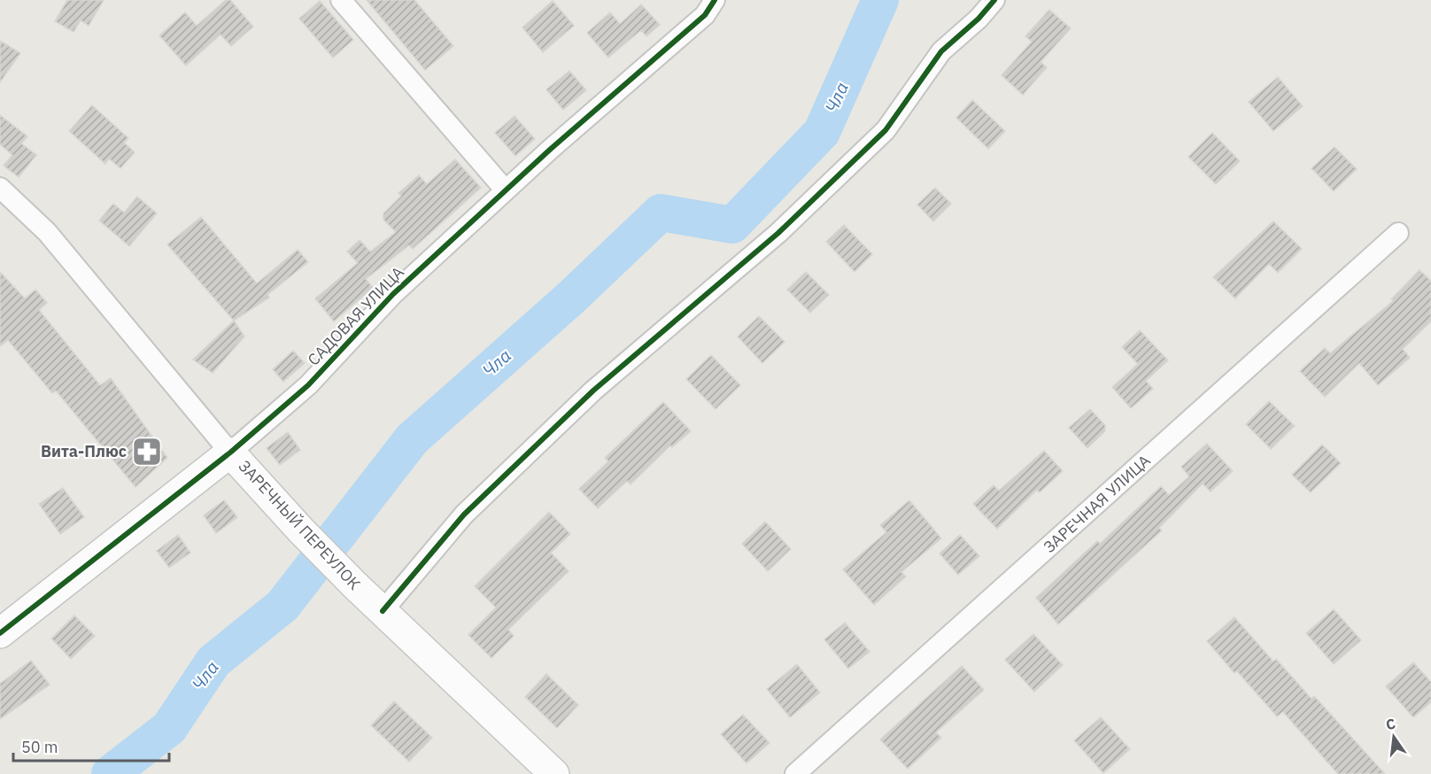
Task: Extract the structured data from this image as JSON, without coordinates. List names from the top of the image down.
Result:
{
  "streets": {
    "street": ["САДОВАЯ УЛИЦА", "ЗАРЕЧНАЯ УЛИЦА", "ЗАРЕЧНЫЙ ПЕРЕУЛОК"]
  },
  "crossings": [
    ["САДОВАЯ УЛИЦА", "ЗАРЕЧНЫЙ ПЕРЕУЛОК"]
  ],
  "water": ["Чла"],
  "places": {
    "pharmacy": ["Вита-Плюс"]
  },
  "scale_bar": "50 m",
  "north": "top"
}
